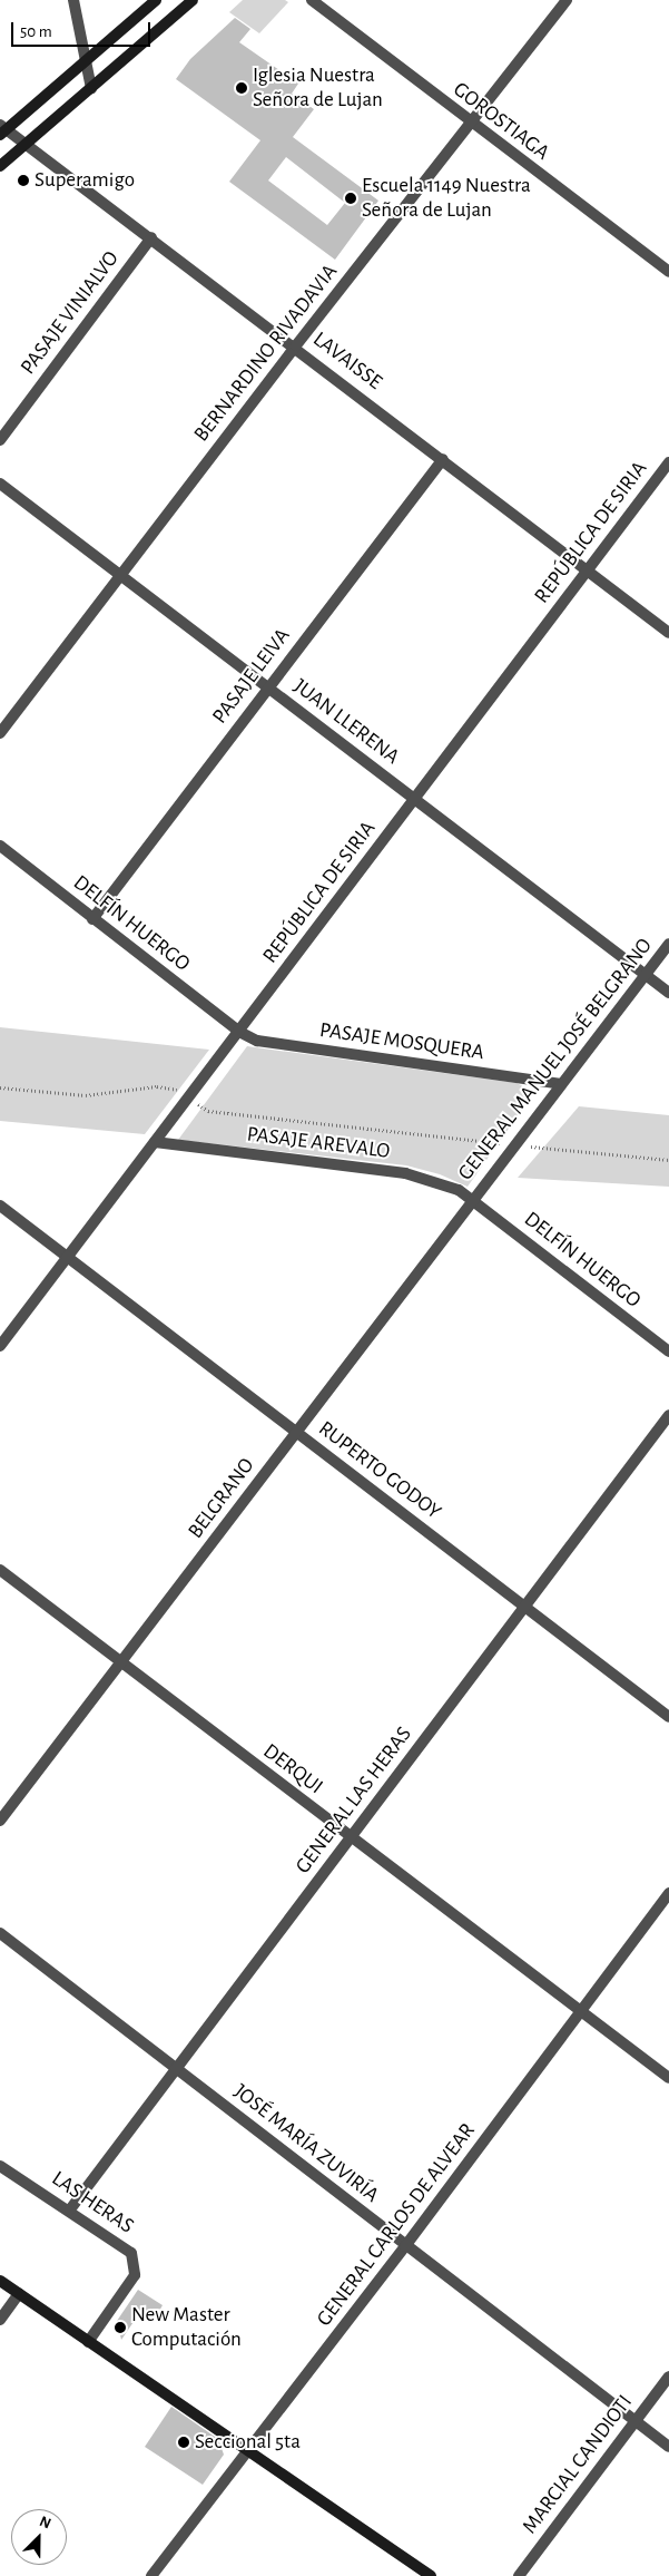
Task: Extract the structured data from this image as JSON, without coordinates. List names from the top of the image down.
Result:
{
  "streets": {
    "street": [
      "GOROSTIAGA",
      "PASAJE VINIALVO",
      "BERNARDINO RIVADAVIA",
      "LAVAISSE",
      "REPÚBLICA DE SIRIA",
      "PASAJE LEIVA",
      "JUAN LLERENA",
      "DELFÍN HUERGO",
      "PASAJE MOSQUERA",
      "GENERAL MANUEL JOSÉ BELGRANO",
      "PASAJE AREVALO",
      "RUPERTO GODOY",
      "BELGRANO",
      "DERQUI",
      "GENERAL LAS HERAS",
      "JOSÉ MARÍA ZUVIRÍA",
      "LAS HERAS",
      "GENERAL CARLOS DE ALVEAR",
      "MARCIAL CANDIOTI"
    ]
  },
  "crossings": [
    ["GOROSTIAGA", "BERNARDINO RIVADAVIA"],
    ["PASAJE VINIALVO", "LAVAISSE"],
    ["BERNARDINO RIVADAVIA", "LAVAISSE"],
    ["BERNARDINO RIVADAVIA", "JUAN LLERENA"],
    ["LAVAISSE", "REPÚBLICA DE SIRIA"],
    ["LAVAISSE", "PASAJE LEIVA"],
    ["REPÚBLICA DE SIRIA", "JUAN LLERENA"],
    ["REPÚBLICA DE SIRIA", "DELFÍN HUERGO"],
    ["REPÚBLICA DE SIRIA", "PASAJE MOSQUERA"],
    ["REPÚBLICA DE SIRIA", "PASAJE AREVALO"],
    ["REPÚBLICA DE SIRIA", "RUPERTO GODOY"],
    ["PASAJE LEIVA", "JUAN LLERENA"],
    ["PASAJE LEIVA", "DELFÍN HUERGO"],
    ["JUAN LLERENA", "GENERAL MANUEL JOSÉ BELGRANO"],
    ["DELFÍN HUERGO", "PASAJE MOSQUERA"],
    ["DELFÍN HUERGO", "GENERAL MANUEL JOSÉ BELGRANO"],
    ["DELFÍN HUERGO", "PASAJE AREVALO"],
    ["DELFÍN HUERGO", "BELGRANO"],
    ["PASAJE MOSQUERA", "GENERAL MANUEL JOSÉ BELGRANO"],
    ["GENERAL MANUEL JOSÉ BELGRANO", "PASAJE AREVALO"],
    ["GENERAL MANUEL JOSÉ BELGRANO", "BELGRANO"],
    ["PASAJE AREVALO", "BELGRANO"],
    ["RUPERTO GODOY", "BELGRANO"],
    ["RUPERTO GODOY", "GENERAL LAS HERAS"],
    ["BELGRANO", "DERQUI"],
    ["DERQUI", "GENERAL LAS HERAS"],
    ["DERQUI", "GENERAL CARLOS DE ALVEAR"],
    ["GENERAL LAS HERAS", "JOSÉ MARÍA ZUVIRÍA"],
    ["GENERAL LAS HERAS", "LAS HERAS"],
    ["JOSÉ MARÍA ZUVIRÍA", "GENERAL CARLOS DE ALVEAR"],
    ["JOSÉ MARÍA ZUVIRÍA", "MARCIAL CANDIOTI"]
  ],
  "places": [
    "Iglesia Nuestra Señora de Lujan",
    "Superamigo",
    "Escuela 1149 Nuestra Señora de Lujan",
    "New Master Computación",
    "Seccional 5ta"
  ],
  "scale_bar": "50 m",
  "north": "top right"
}
